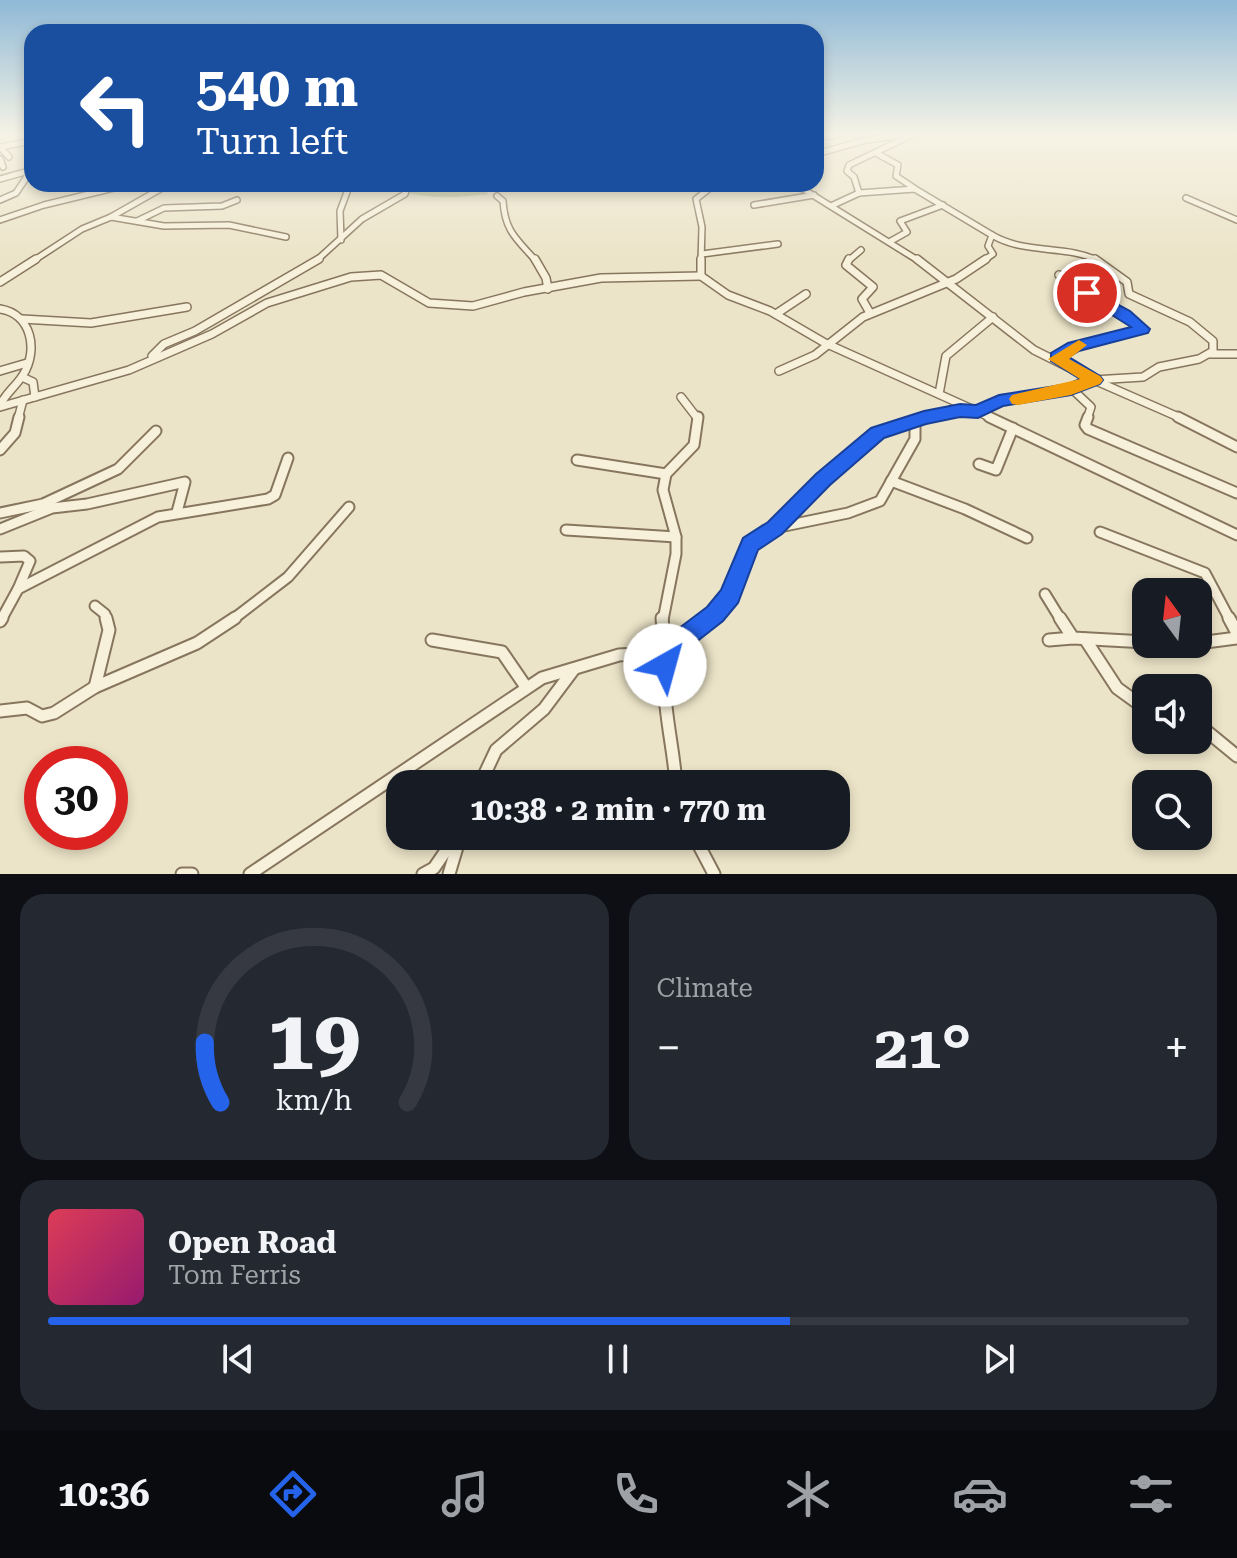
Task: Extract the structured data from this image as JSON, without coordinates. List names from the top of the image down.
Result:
{
  "north": "top",
  "page": {
    "turn": ["540 m", "Turn left"],
    "limit": "30",
    "trip": "10:38 · 2 min · 770 m",
    "tile": "Climate",
    "heat": ["−", "21°", "+"],
    "song": ["Open Road", "Tom Ferris"],
    "tabs": "10:36",
    "gauge": ["19", "km/h"]
  }
}
